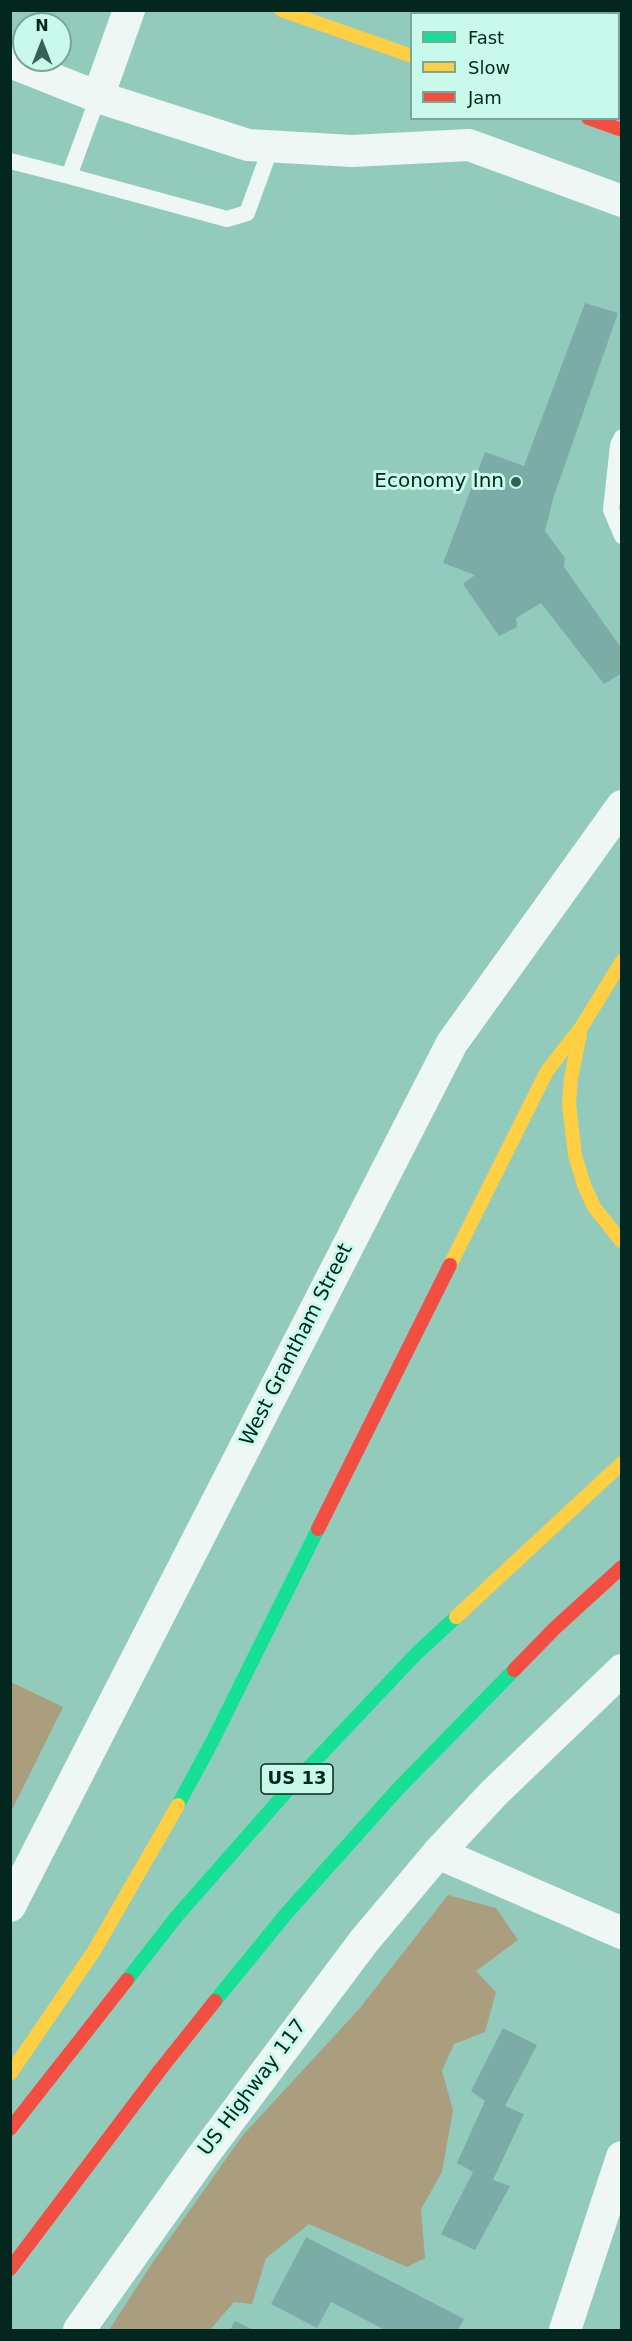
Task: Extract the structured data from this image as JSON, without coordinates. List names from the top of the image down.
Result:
{
  "streets": {
    "main road": ["US 13"],
    "street": ["West Grantham Street", "US Highway 117"]
  },
  "places": ["Economy Inn"],
  "legend": ["Fast", "Slow", "Jam"],
  "north": "top"
}
